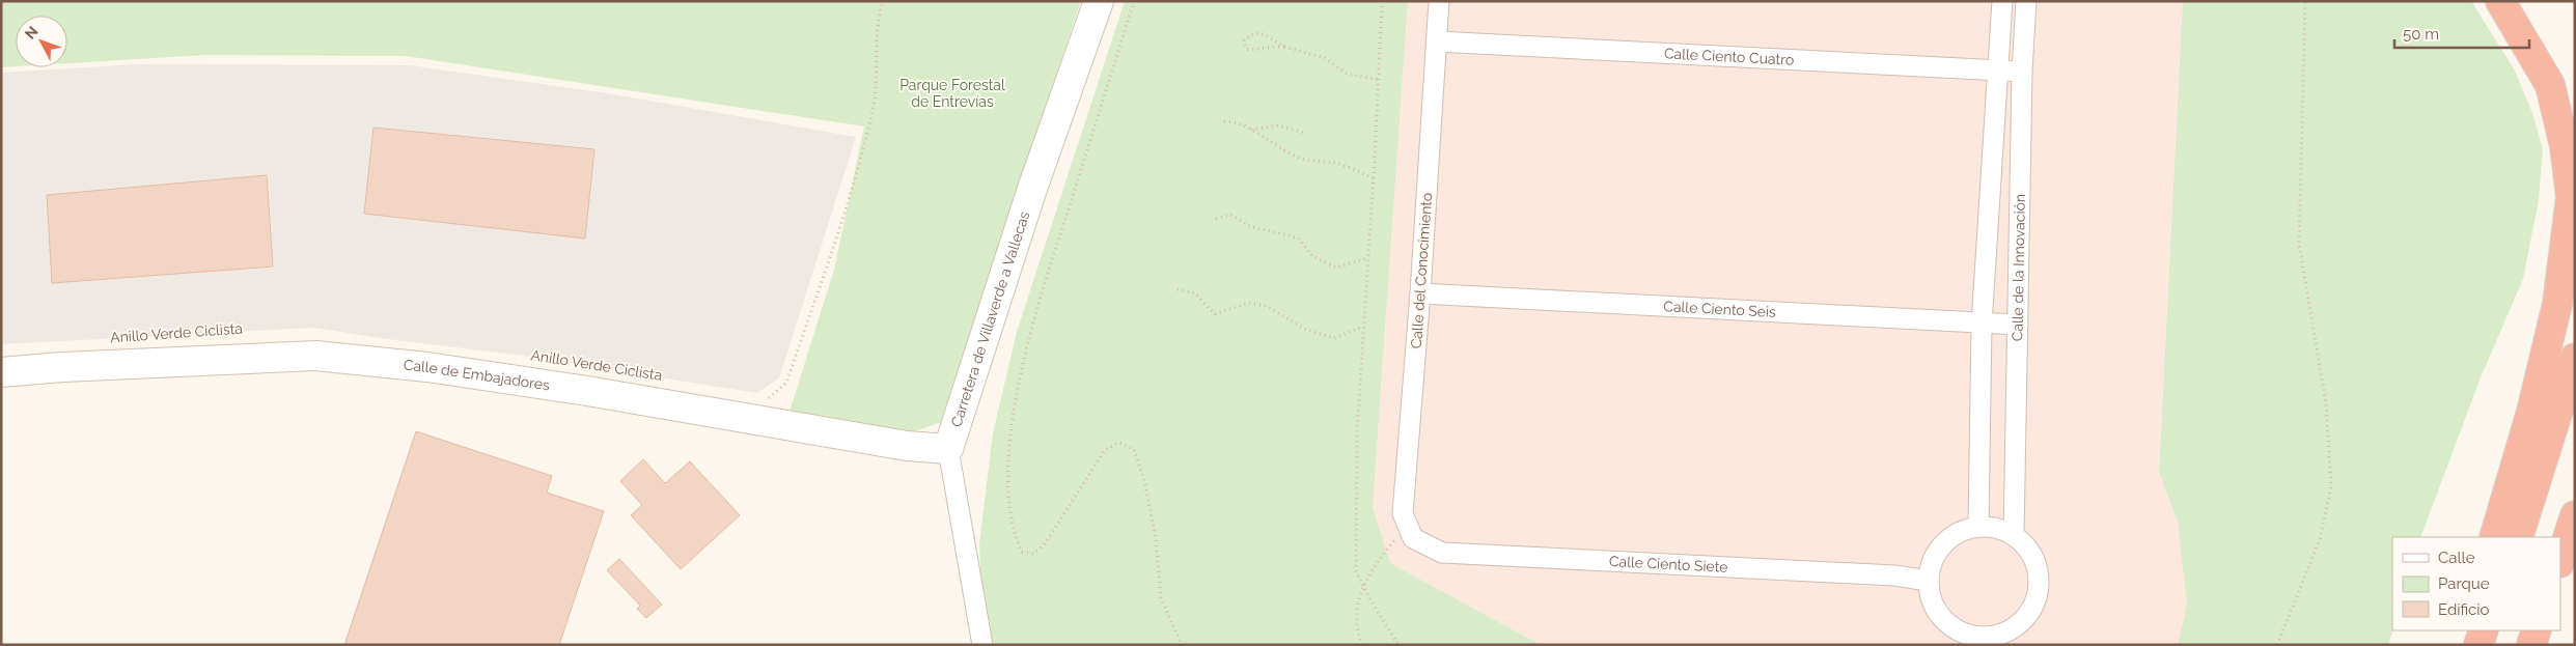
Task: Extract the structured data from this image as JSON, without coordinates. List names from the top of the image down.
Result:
{
  "streets": {
    "main road": ["Carretera de Villaverde a Vallecas", "Calle de Embajadores"],
    "street": [
      "Calle Ciento Cuatro",
      "Calle de la Innovación",
      "Calle del Conocimiento",
      "Calle Ciento Seis",
      "Calle Ciento Siete"
    ]
  },
  "crossings": [
    ["Calle Ciento Cuatro", "Calle de la Innovación"],
    ["Calle Ciento Cuatro", "Calle del Conocimiento"],
    ["Calle de la Innovación", "Calle Ciento Seis"],
    ["Calle de la Innovación", "Calle Ciento Siete"],
    ["Calle del Conocimiento", "Calle Ciento Seis"],
    ["Calle del Conocimiento", "Calle Ciento Siete"],
    ["Carretera de Villaverde a Vallecas", "Calle de Embajadores"]
  ],
  "parks": ["Parque Forestal de Entrevías"],
  "legend": ["Calle", "Parque", "Edificio"],
  "scale_bar": "50 m",
  "north": "top left"
}
